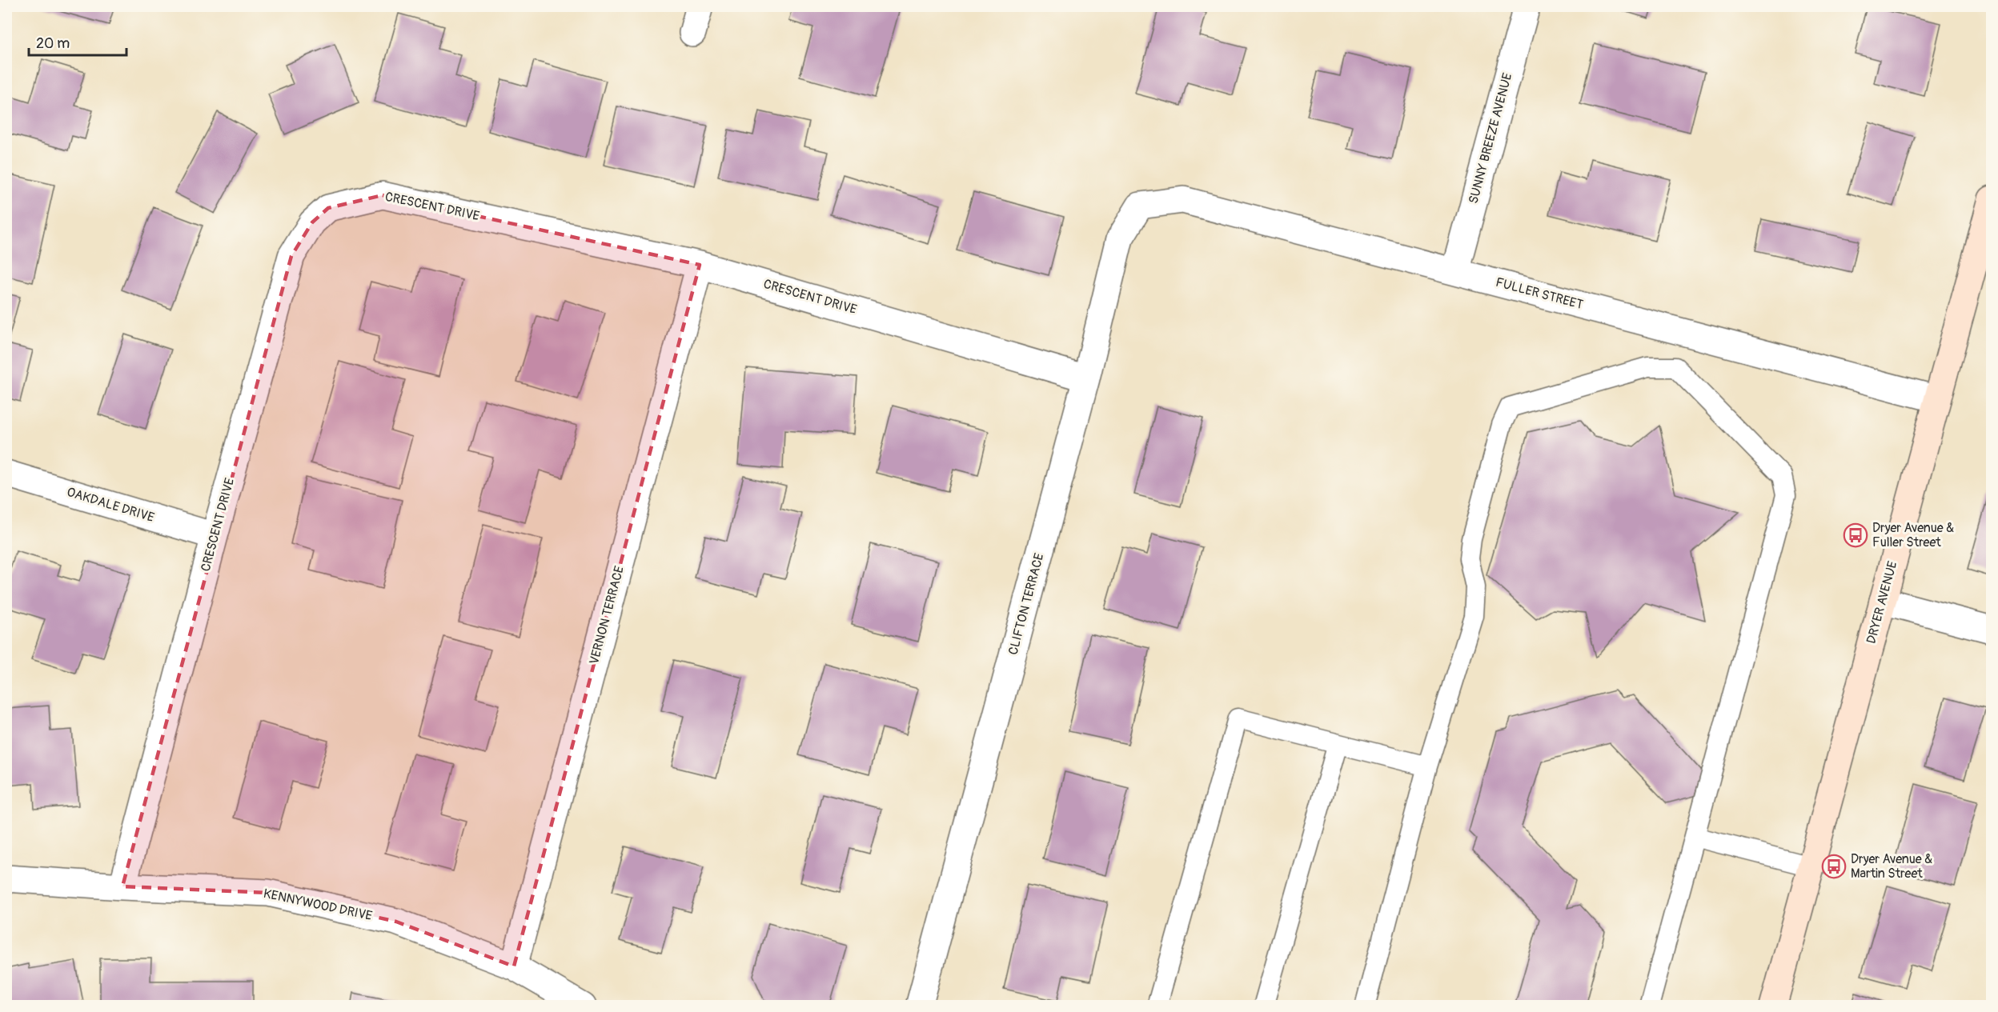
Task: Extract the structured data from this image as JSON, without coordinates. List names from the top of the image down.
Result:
{
  "streets": {
    "street": [
      "SUNNY BREEZE AVENUE",
      "CRESCENT DRIVE",
      "FULLER STREET",
      "OAKDALE DRIVE",
      "DRYER AVENUE",
      "CLIFTON TERRACE",
      "VERNON TERRACE",
      "KENNYWOOD DRIVE"
    ]
  },
  "crossings": [
    ["SUNNY BREEZE AVENUE", "FULLER STREET"],
    ["CRESCENT DRIVE", "OAKDALE DRIVE"],
    ["CRESCENT DRIVE", "CLIFTON TERRACE"],
    ["CRESCENT DRIVE", "VERNON TERRACE"],
    ["CRESCENT DRIVE", "KENNYWOOD DRIVE"],
    ["FULLER STREET", "DRYER AVENUE"],
    ["FULLER STREET", "CLIFTON TERRACE"],
    ["VERNON TERRACE", "KENNYWOOD DRIVE"]
  ],
  "places": {
    "bus stop": ["Dryer Avenue & Fuller Street", "Dryer Avenue & Martin Street"]
  },
  "scale_bar": "20 m"
}
